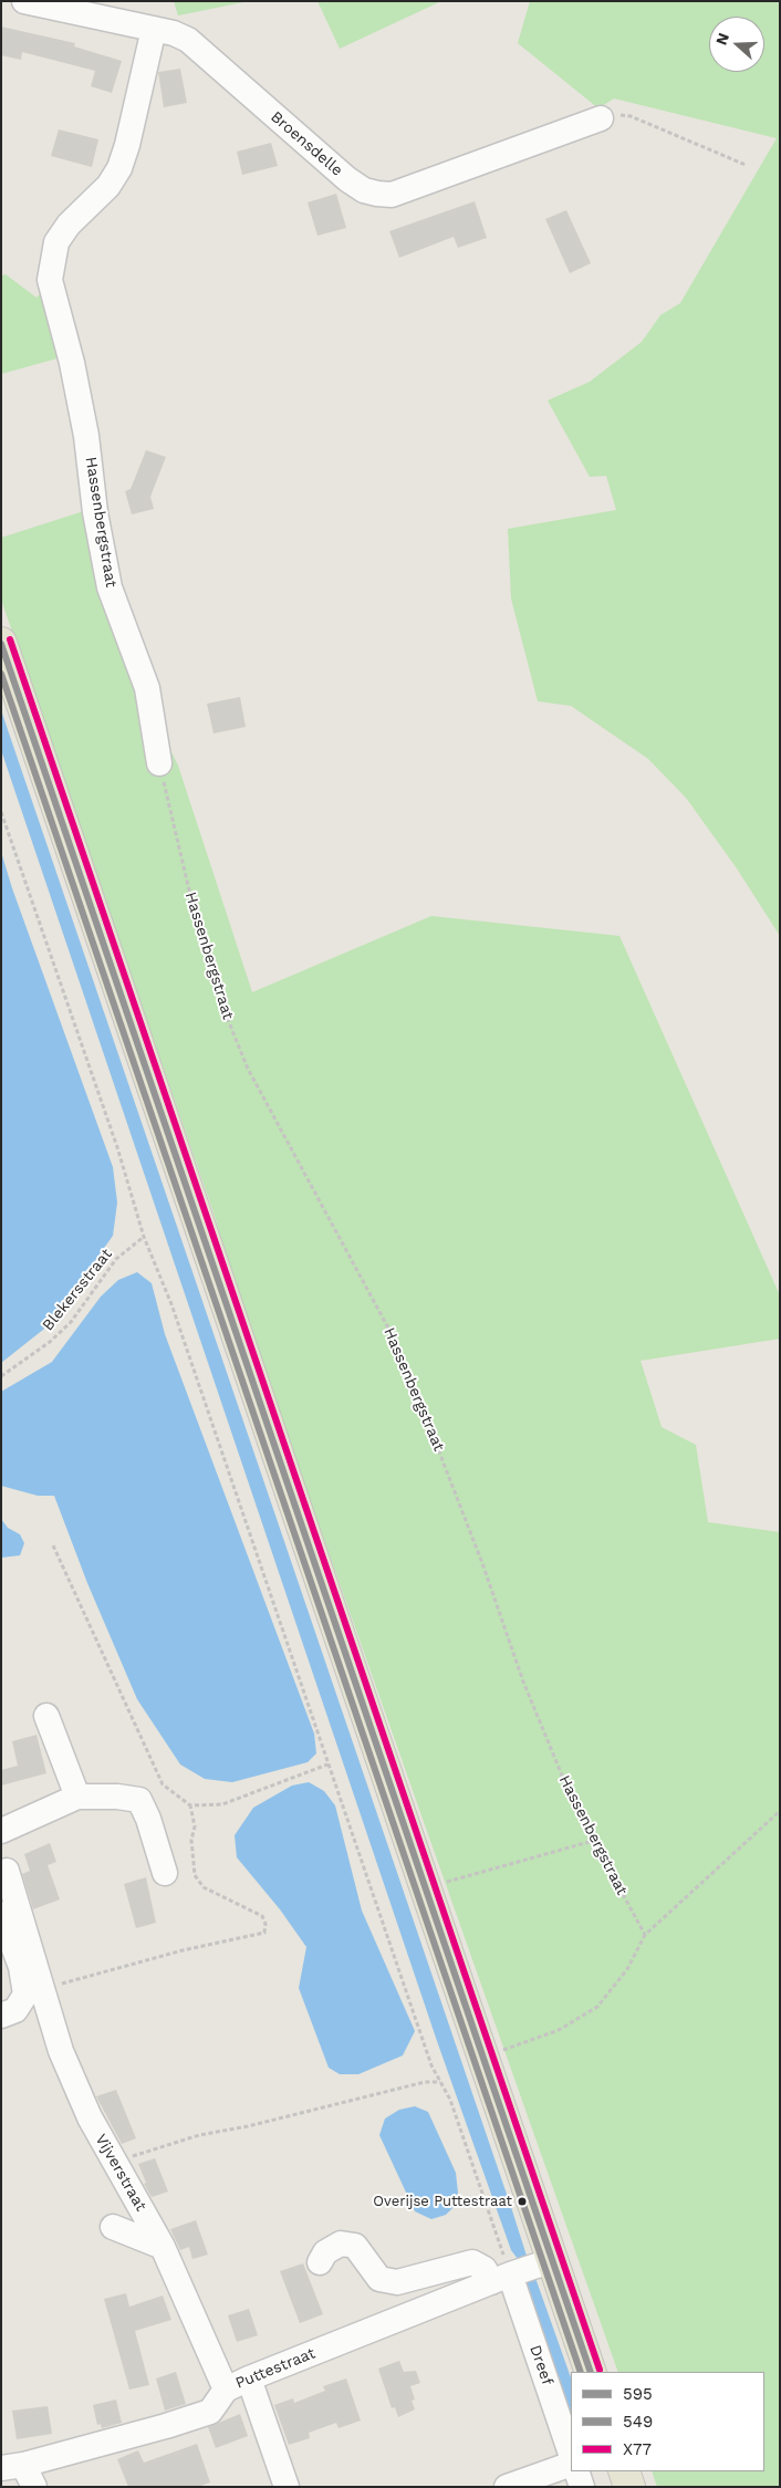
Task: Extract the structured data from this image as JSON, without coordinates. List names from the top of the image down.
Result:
{
  "streets": {
    "main road": ["Dreef"],
    "street": [
      "Broensdelle",
      "Hassenbergstraat",
      "Vijverstraat",
      "Puttestraat"
    ],
    "path": ["Blekersstraat"]
  },
  "crossings": [
    ["Broensdelle", "Hassenbergstraat"],
    ["Vijverstraat", "Puttestraat"],
    ["Dreef", "Puttestraat"]
  ],
  "places": ["Overijse Puttestraat"],
  "lines": ["transit line X77", "transit line 595", "transit line 549"],
  "legend": ["595", "549", "X77"],
  "north": "left"
}
